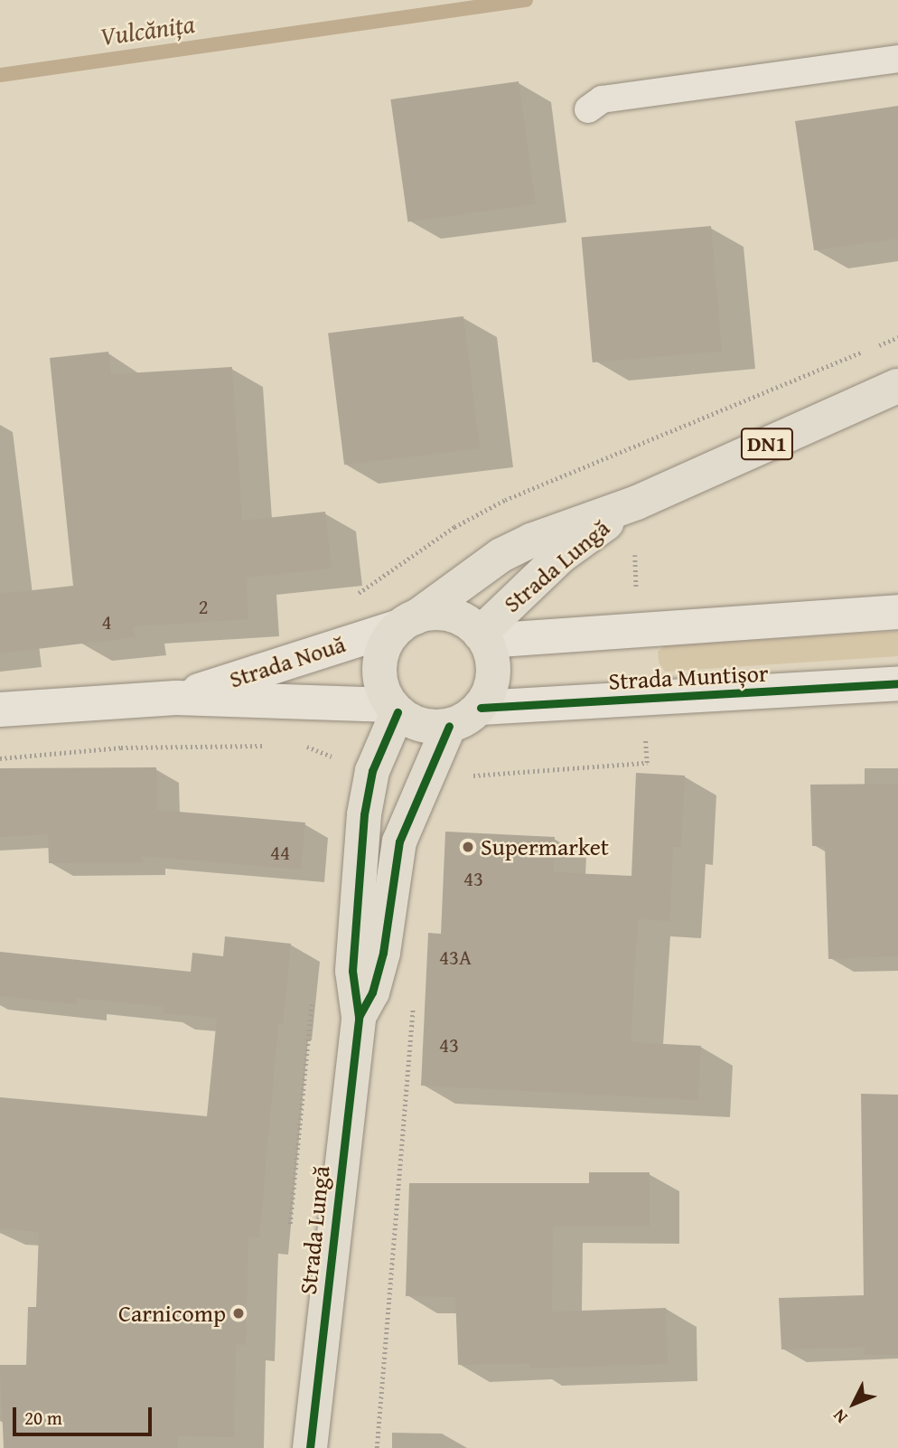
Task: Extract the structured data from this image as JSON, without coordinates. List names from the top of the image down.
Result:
{
  "streets": {
    "highway": ["DN1", "Strada Lungă"],
    "street": ["Strada Nouă", "Strada Muntișor"]
  },
  "crossings": [
    ["DN1", "Strada Lungă"],
    ["DN1", "Strada Nouă"],
    ["DN1", "Strada Muntișor"],
    ["Strada Lungă", "Strada Nouă"],
    ["Strada Lungă", "Strada Muntișor"],
    ["Strada Nouă", "Strada Muntișor"]
  ],
  "water": ["Vulcănița"],
  "places": ["Supermarket", "Carnicomp"],
  "house_numbers": [
    "2",
    "4",
    "44",
    "43",
    "43A",
    "43"
  ],
  "scale_bar": "20 m",
  "north": "bottom left"
}
